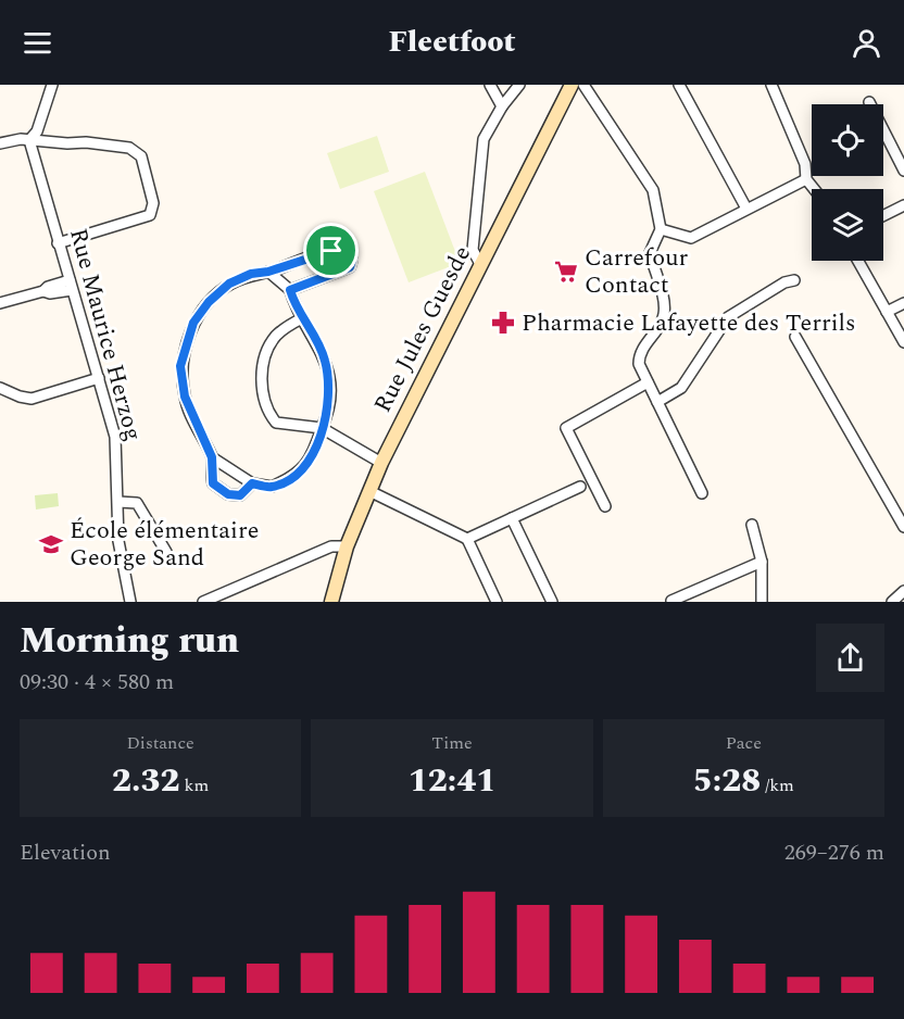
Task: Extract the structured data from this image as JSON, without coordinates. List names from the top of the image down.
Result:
{
  "streets": {
    "street": ["Rue Jules Guesde", "Rue Maurice Herzog"]
  },
  "places": {
    "supermarket": ["Carrefour Contact"],
    "pharmacy": ["Pharmacie Lafayette des Terrils"],
    "school or university": ["École élémentaire George Sand"]
  },
  "page": {
    "header": "Fleetfoot",
    "heading": ["Morning run", "09:30 · 4 × 580 m"],
    "stats": [
      ["Distance", "2.32 km"],
      ["Time", "12:41"],
      ["Pace", "5:28 /km"]
    ],
    "chart": ["Elevation", "269–276 m"]
  }
}
